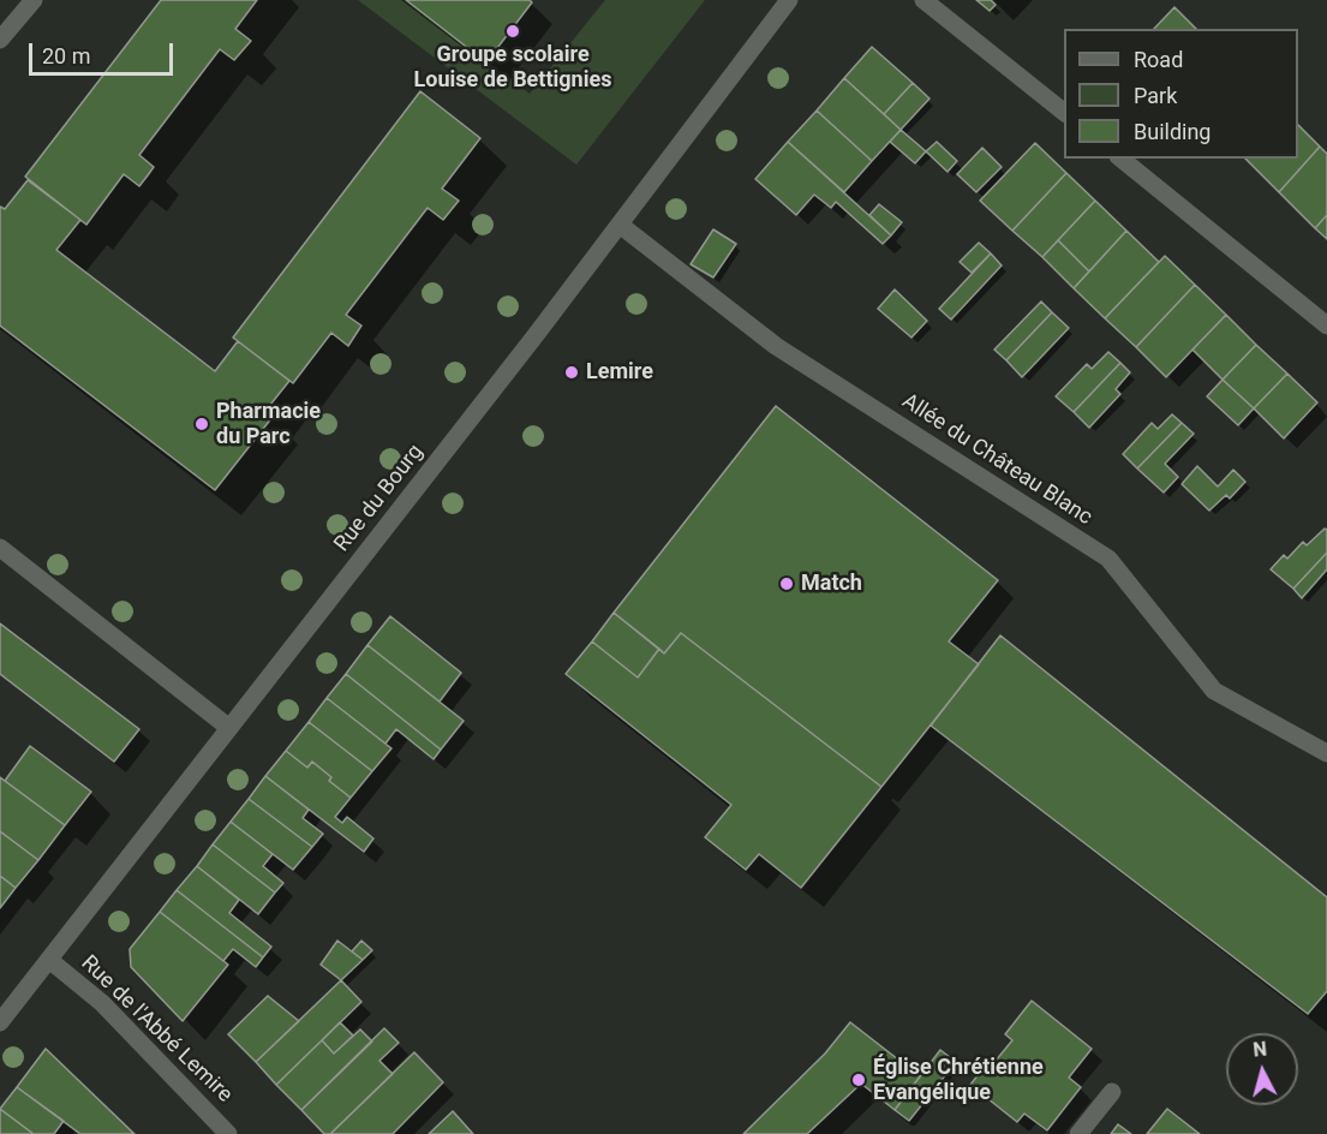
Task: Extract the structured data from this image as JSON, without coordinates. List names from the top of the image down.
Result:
{
  "streets": {
    "street": ["Allée du Château Blanc", "Rue du Bourg", "Rue de l'Abbé Lemire"]
  },
  "crossings": [
    ["Allée du Château Blanc", "Rue du Bourg"],
    ["Rue du Bourg", "Rue de l'Abbé Lemire"]
  ],
  "places": [
    "Groupe scolaire Louise de Bettignies",
    "Lemire",
    "Pharmacie du Parc",
    "Match",
    "Église Chrétienne Evangélique"
  ],
  "legend": ["Road", "Park", "Building"],
  "scale_bar": "20 m",
  "north": "top"
}
